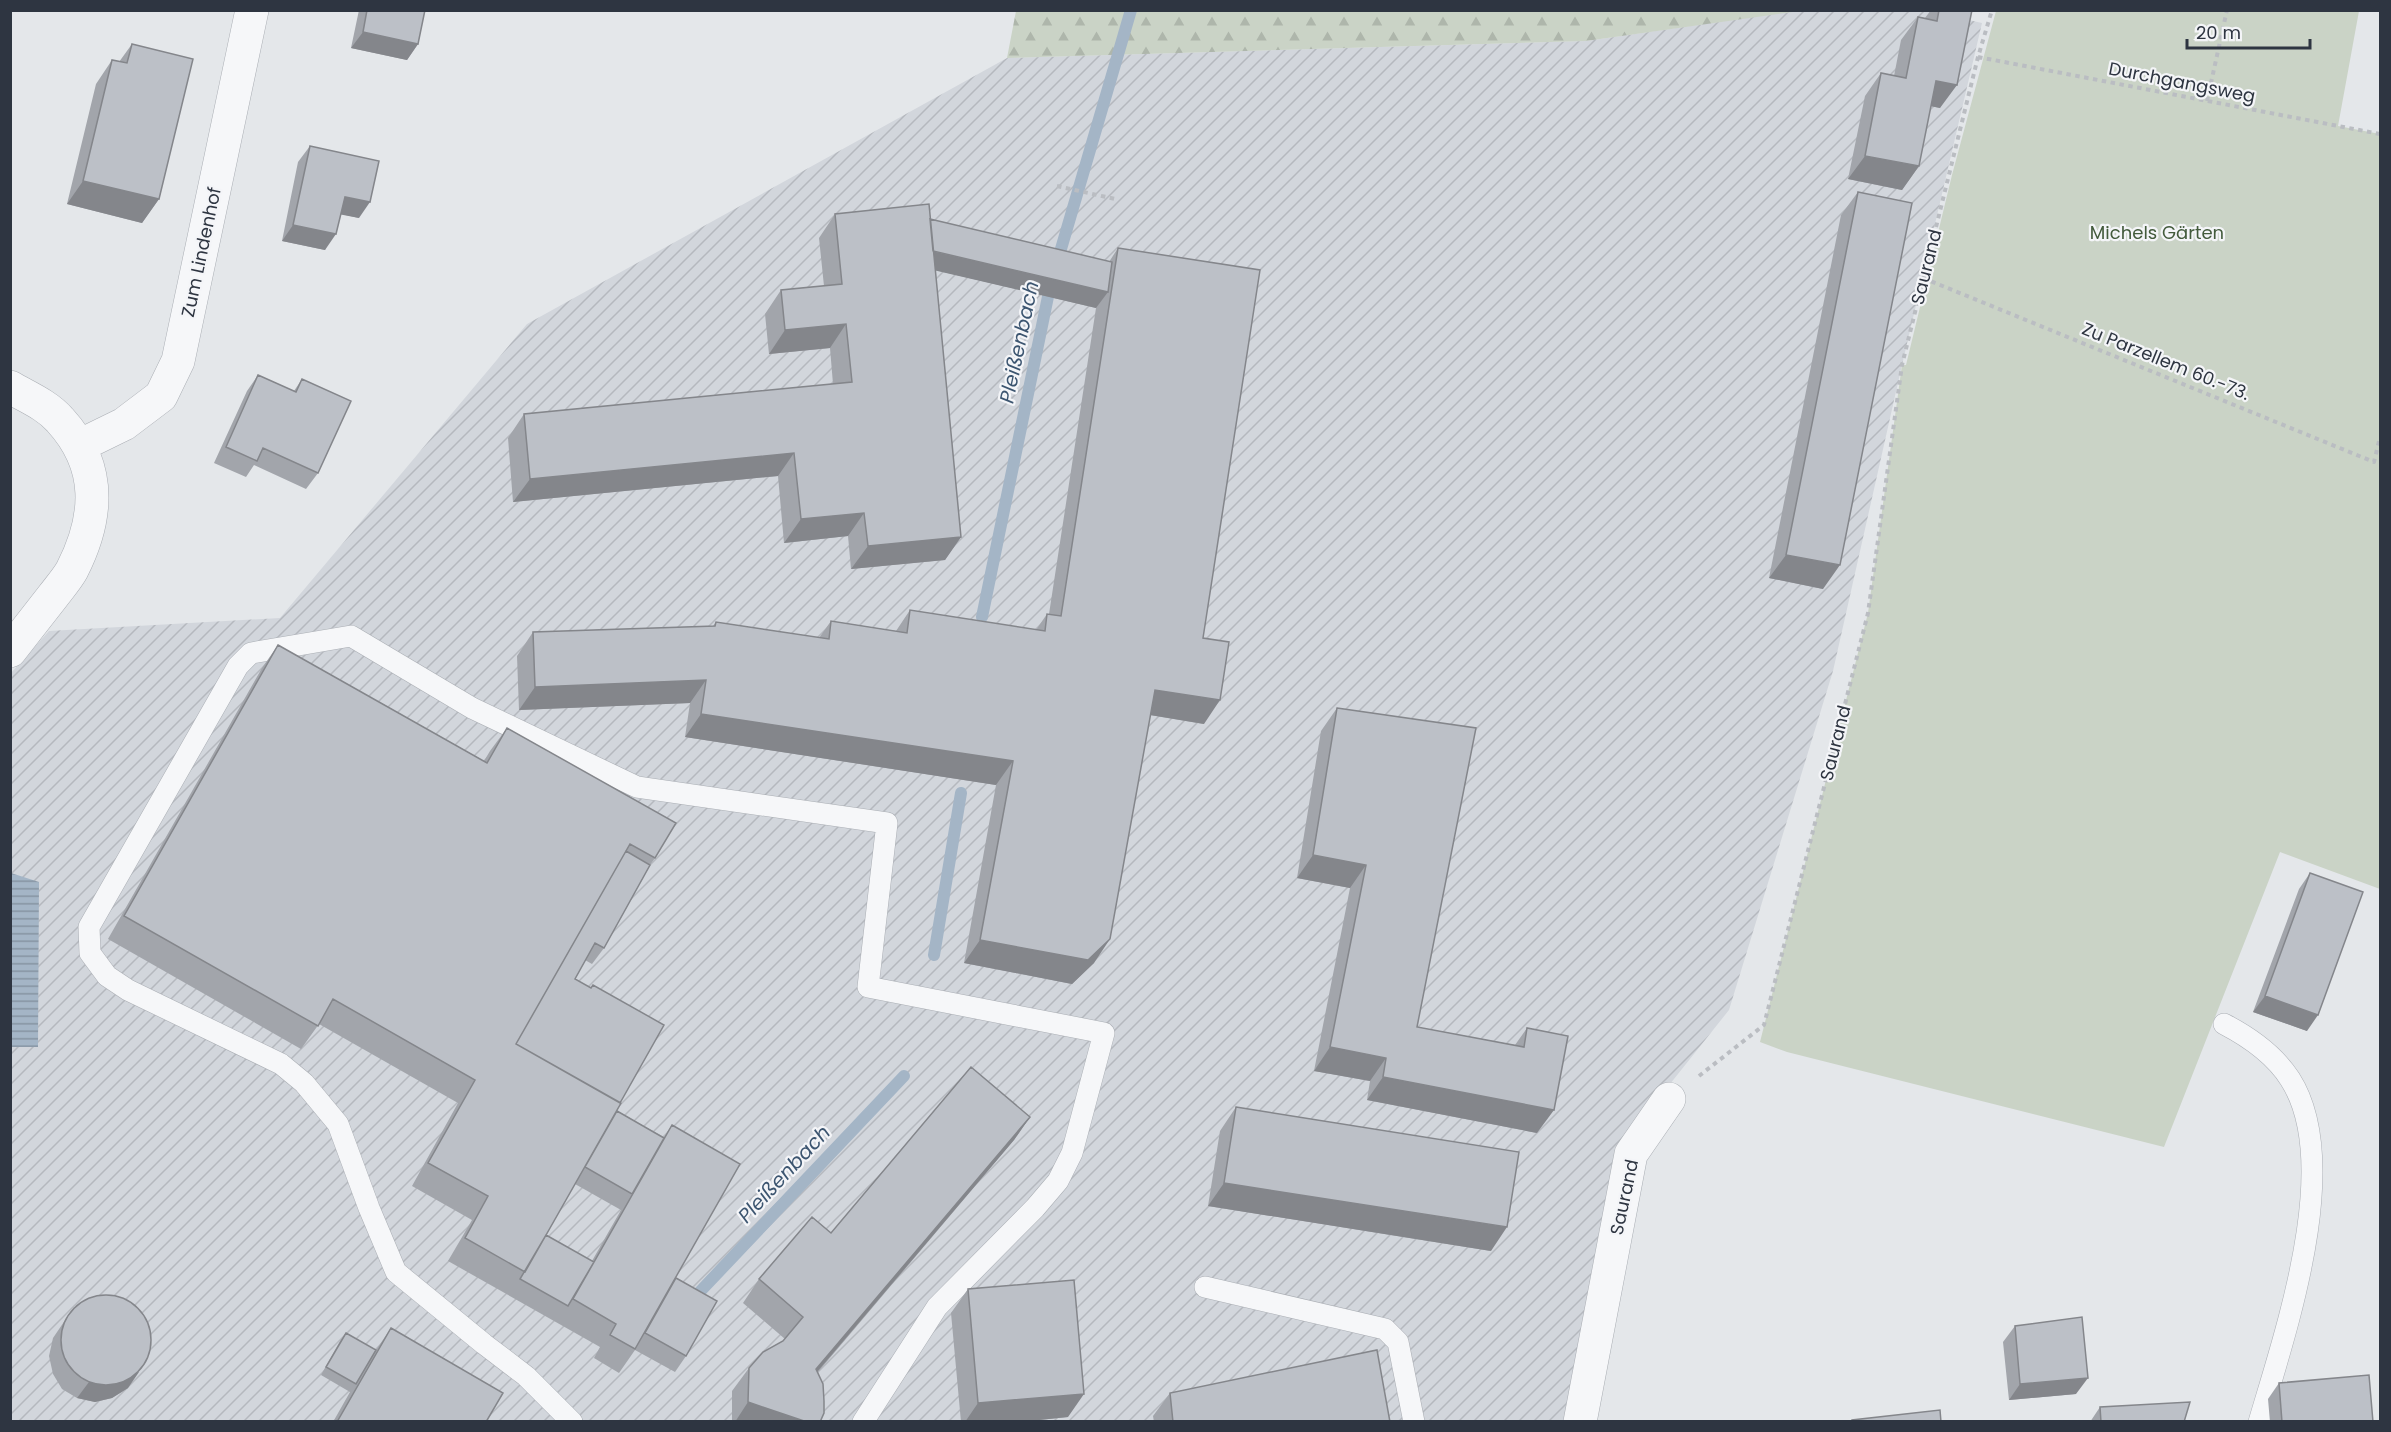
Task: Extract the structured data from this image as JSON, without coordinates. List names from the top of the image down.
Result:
{
  "streets": {
    "street": ["Zum Lindenhof", "Saurand"],
    "path": ["Durchgangsweg", "Zu Parzellem 60.-73."]
  },
  "crossings": [
    ["Durchgangsweg", "Saurand"],
    ["Saurand", "Zu Parzellem 60.-73."]
  ],
  "water": ["Pleißenbach"],
  "parks": ["Michels Gärten"],
  "scale_bar": "20 m"
}
